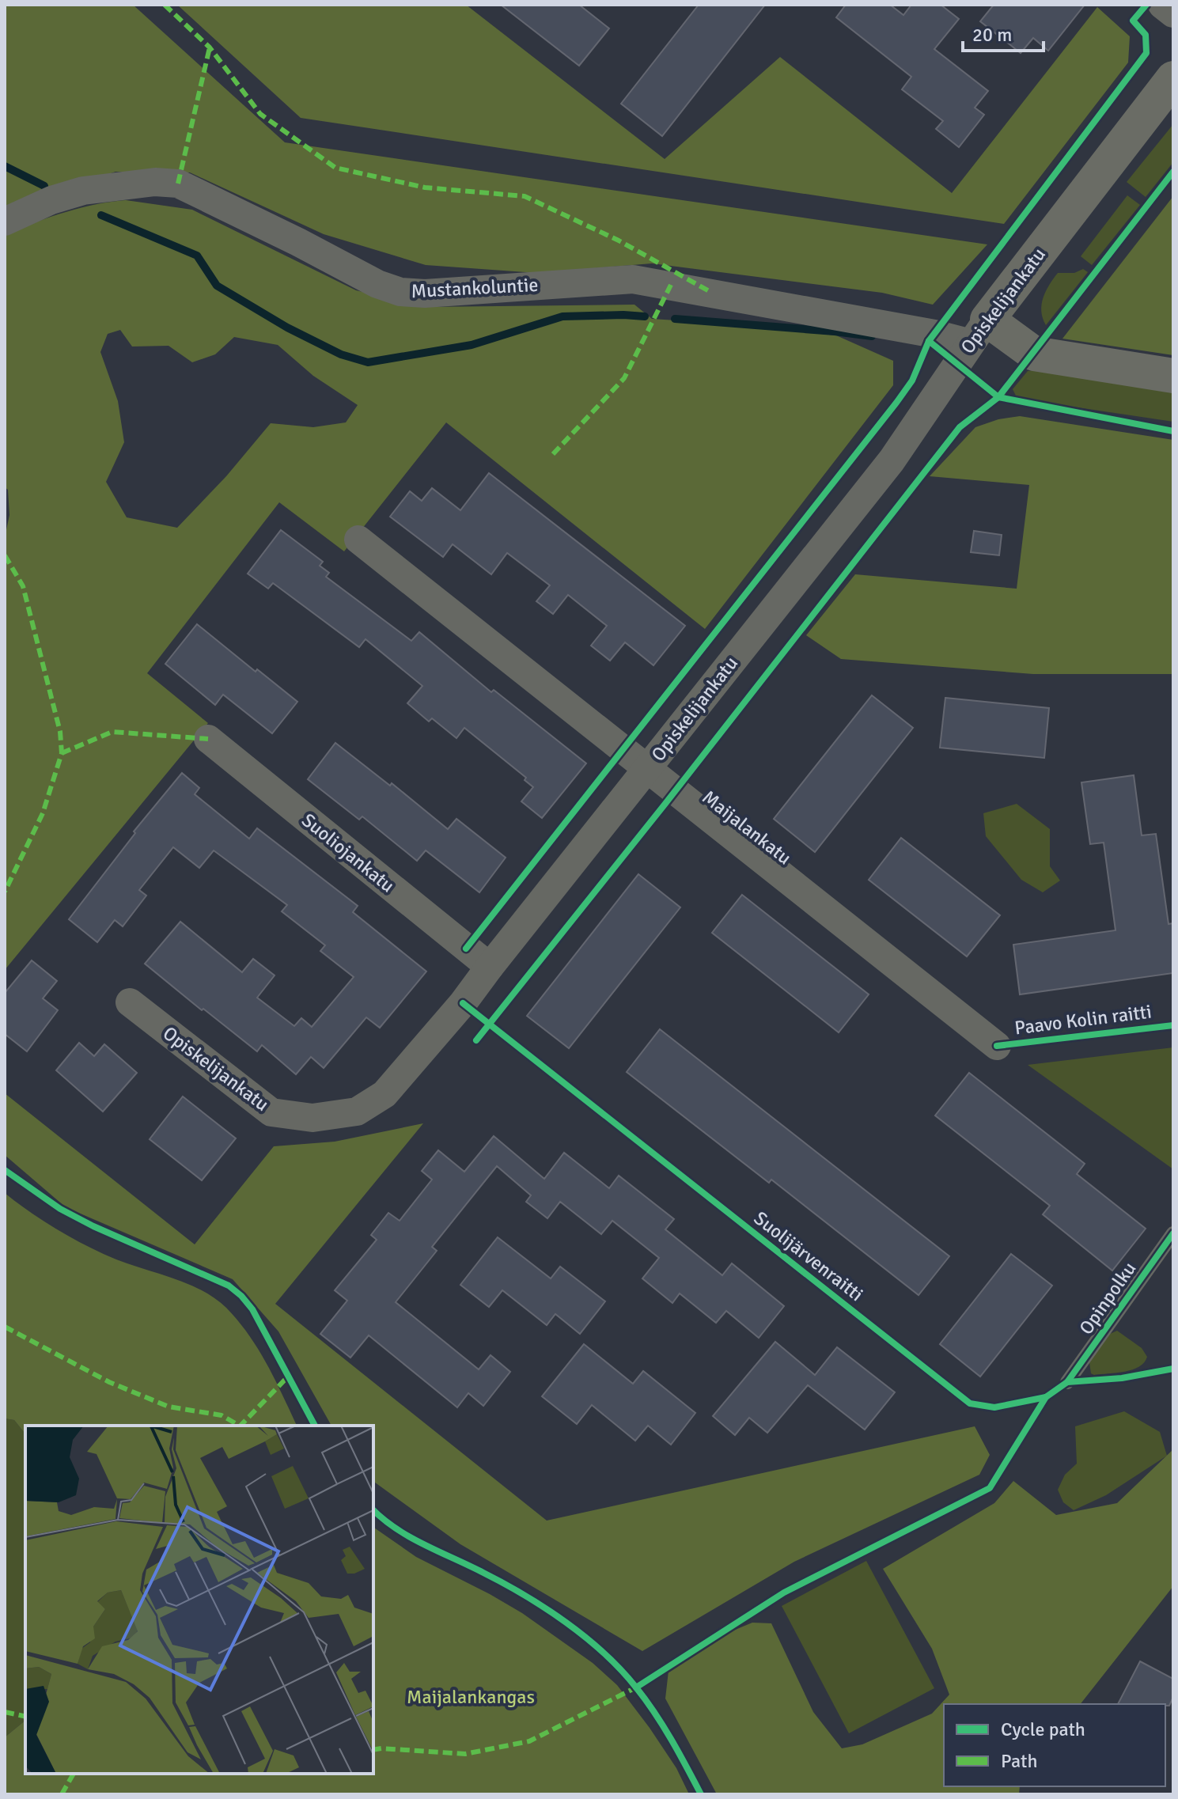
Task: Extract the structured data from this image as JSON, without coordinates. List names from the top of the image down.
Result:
{
  "streets": {
    "main road": ["Opiskelijankatu"],
    "street": ["Mustankoluntie", "Maijalankatu", "Suoliojankatu"],
    "lane": ["Opinpolku"],
    "cycle path": ["Paavo Kolin raitti", "Suolijärvenraitti"]
  },
  "crossings": [
    ["Mustankoluntie", "Opiskelijankatu"],
    ["Opiskelijankatu", "Maijalankatu"],
    ["Opiskelijankatu", "Suoliojankatu"]
  ],
  "parks": ["Maijalankangas"],
  "legend": ["Cycle path", "Path"],
  "scale_bar": "20 m"
}
